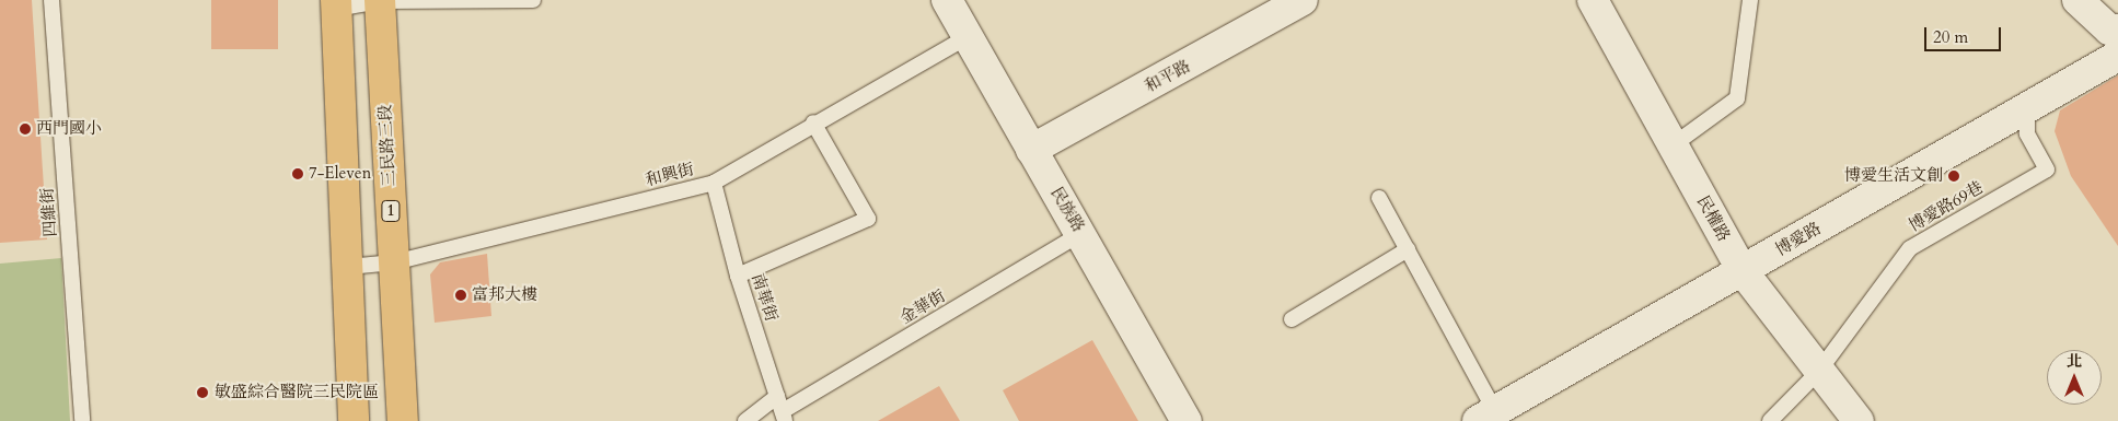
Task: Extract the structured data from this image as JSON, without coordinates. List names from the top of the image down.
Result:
{
  "streets": {
    "main road": ["三民路三段", "1"],
    "street": [
      "和平路",
      "民族路",
      "民權路",
      "博愛路"
    ],
    "lane": [
      "和興街",
      "博愛路69巷",
      "四維街",
      "南華街",
      "金華街"
    ]
  },
  "crossings": [
    ["和平路", "民族路"],
    ["三民路三段", "和興街"],
    ["和興街", "民族路"],
    ["和興街", "南華街"],
    ["博愛路69巷", "民權路"],
    ["博愛路69巷", "博愛路"],
    ["民族路", "金華街"],
    ["民權路", "博愛路"],
    ["南華街", "金華街"]
  ],
  "places": [
    "西門國小",
    "7-Eleven",
    "博愛生活文創",
    "富邦大樓",
    "敏盛綜合醫院三民院區"
  ],
  "scale_bar": "20 m",
  "north": "top"
}
